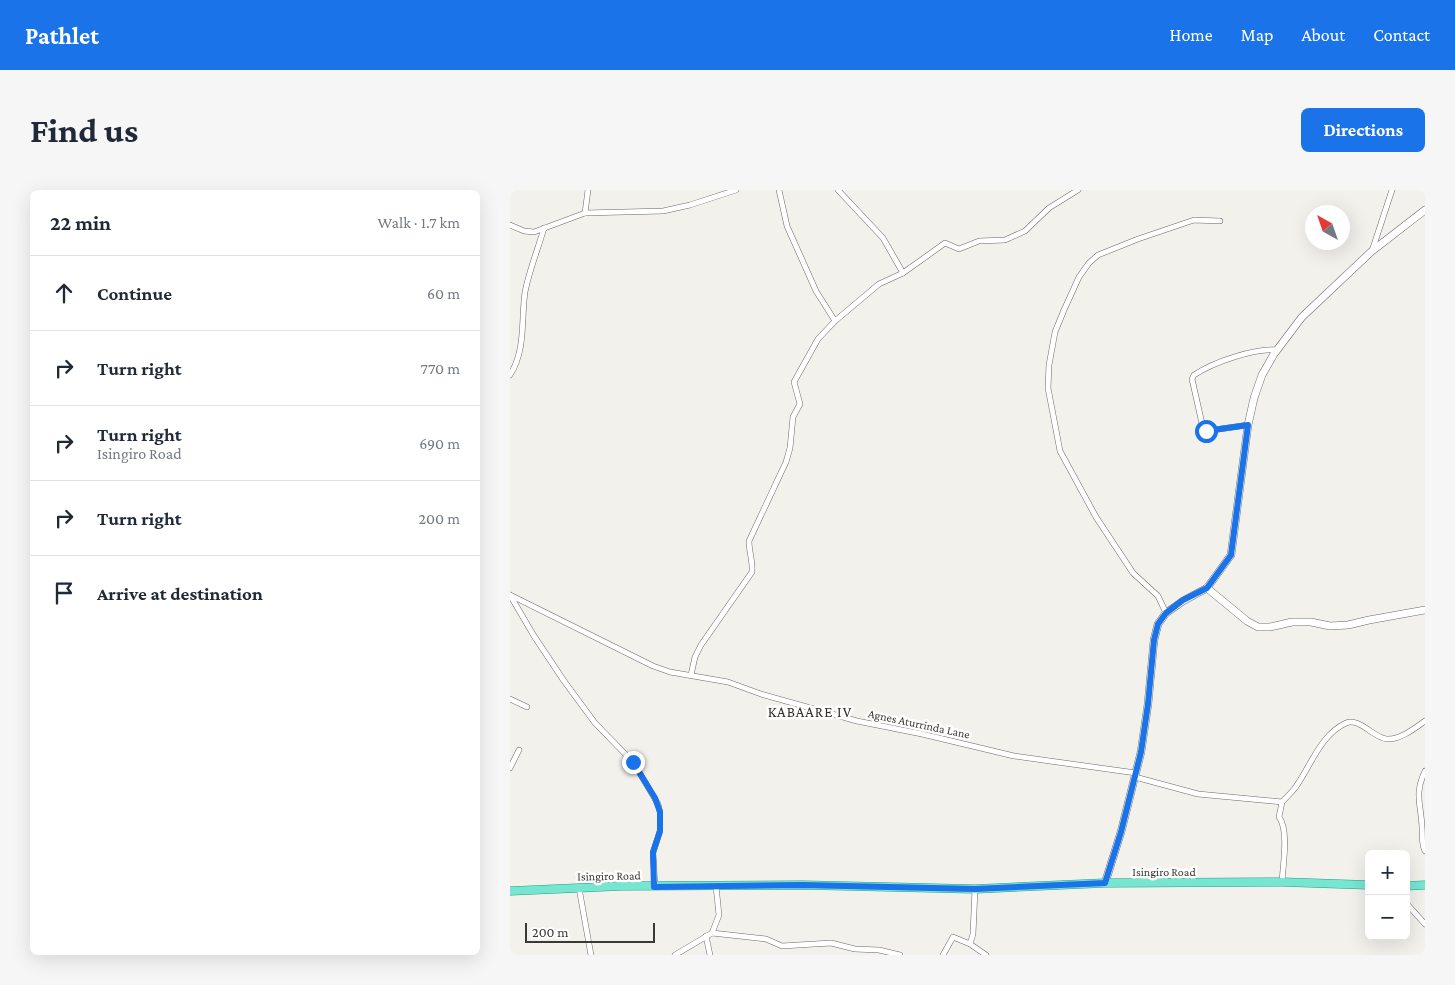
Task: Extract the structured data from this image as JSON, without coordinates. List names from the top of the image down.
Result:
{
  "streets": {
    "main road": ["Isingiro Road"],
    "street": ["Agnes Aturrinda Lane"]
  },
  "districts": ["KABAARE IV"],
  "scale_bar": "200 m",
  "north": "top left",
  "page": {
    "header": "Pathlet",
    "nav": [
      "Home",
      "Map",
      "About",
      "Contact"
    ],
    "buttons": "Directions",
    "title": "Find us",
    "heading": ["22 min", "Walk · 1.7 km"],
    "list": [
      ["Continue", "60 m"],
      ["Turn right", "770 m"],
      ["Turn right", "Isingiro Road", "690 m"],
      ["Turn right", "200 m"],
      "Arrive at destination"
    ],
    "map_buttons": ["+", "−"],
    "scale": "200 m"
  }
}
